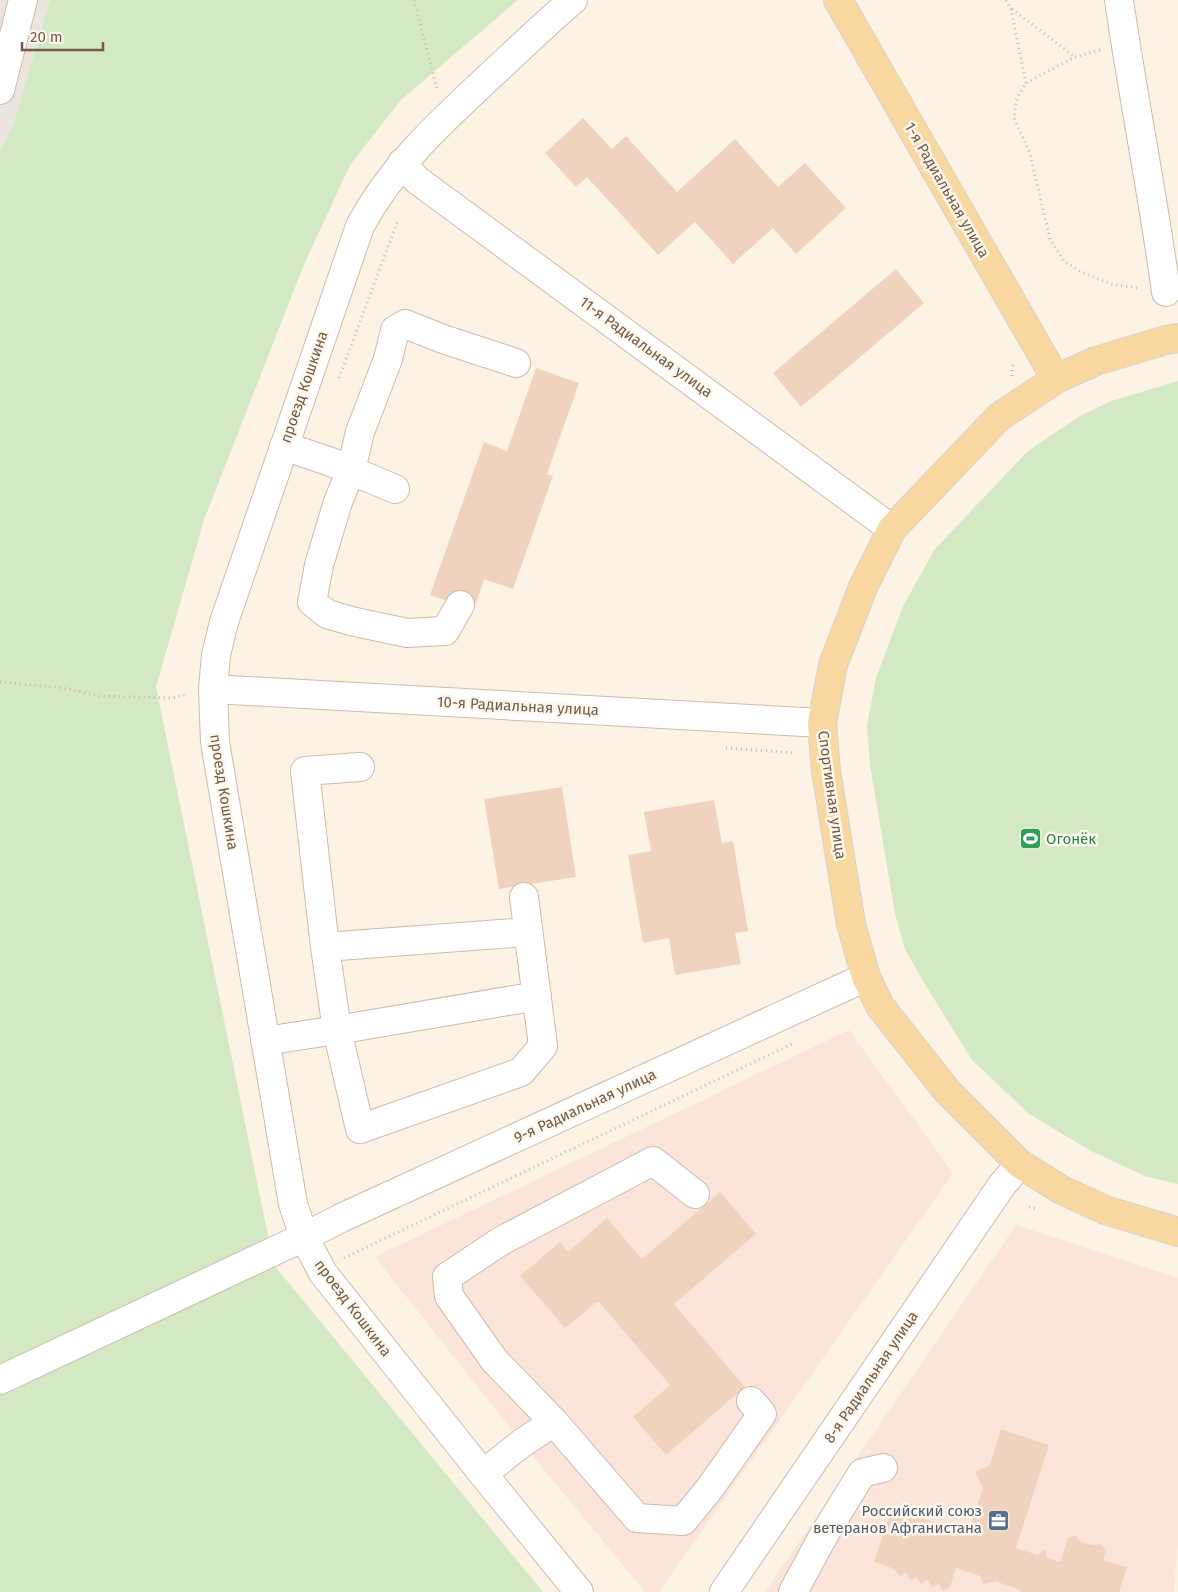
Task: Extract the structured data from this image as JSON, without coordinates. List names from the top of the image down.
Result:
{
  "streets": {
    "main road": ["1-я Радиальная улица", "Спортивная улица"],
    "street": [
      "11-я Радиальная улица",
      "проезд Кошкина",
      "10-я Радиальная улица",
      "9-я Радиальная улица",
      "8-я Радиальная улица"
    ]
  },
  "crossings": [
    ["1-я Радиальная улица", "Спортивная улица"],
    ["11-я Радиальная улица", "проезд Кошкина"],
    ["11-я Радиальная улица", "Спортивная улица"],
    ["проезд Кошкина", "10-я Радиальная улица"],
    ["проезд Кошкина", "9-я Радиальная улица"],
    ["10-я Радиальная улица", "Спортивная улица"],
    ["Спортивная улица", "9-я Радиальная улица"],
    ["Спортивная улица", "8-я Радиальная улица"]
  ],
  "places": {
    "sports": ["Огонёк"],
    "office": ["Российский союз ветеранов Афганистана"]
  },
  "scale_bar": "20 m"
}
